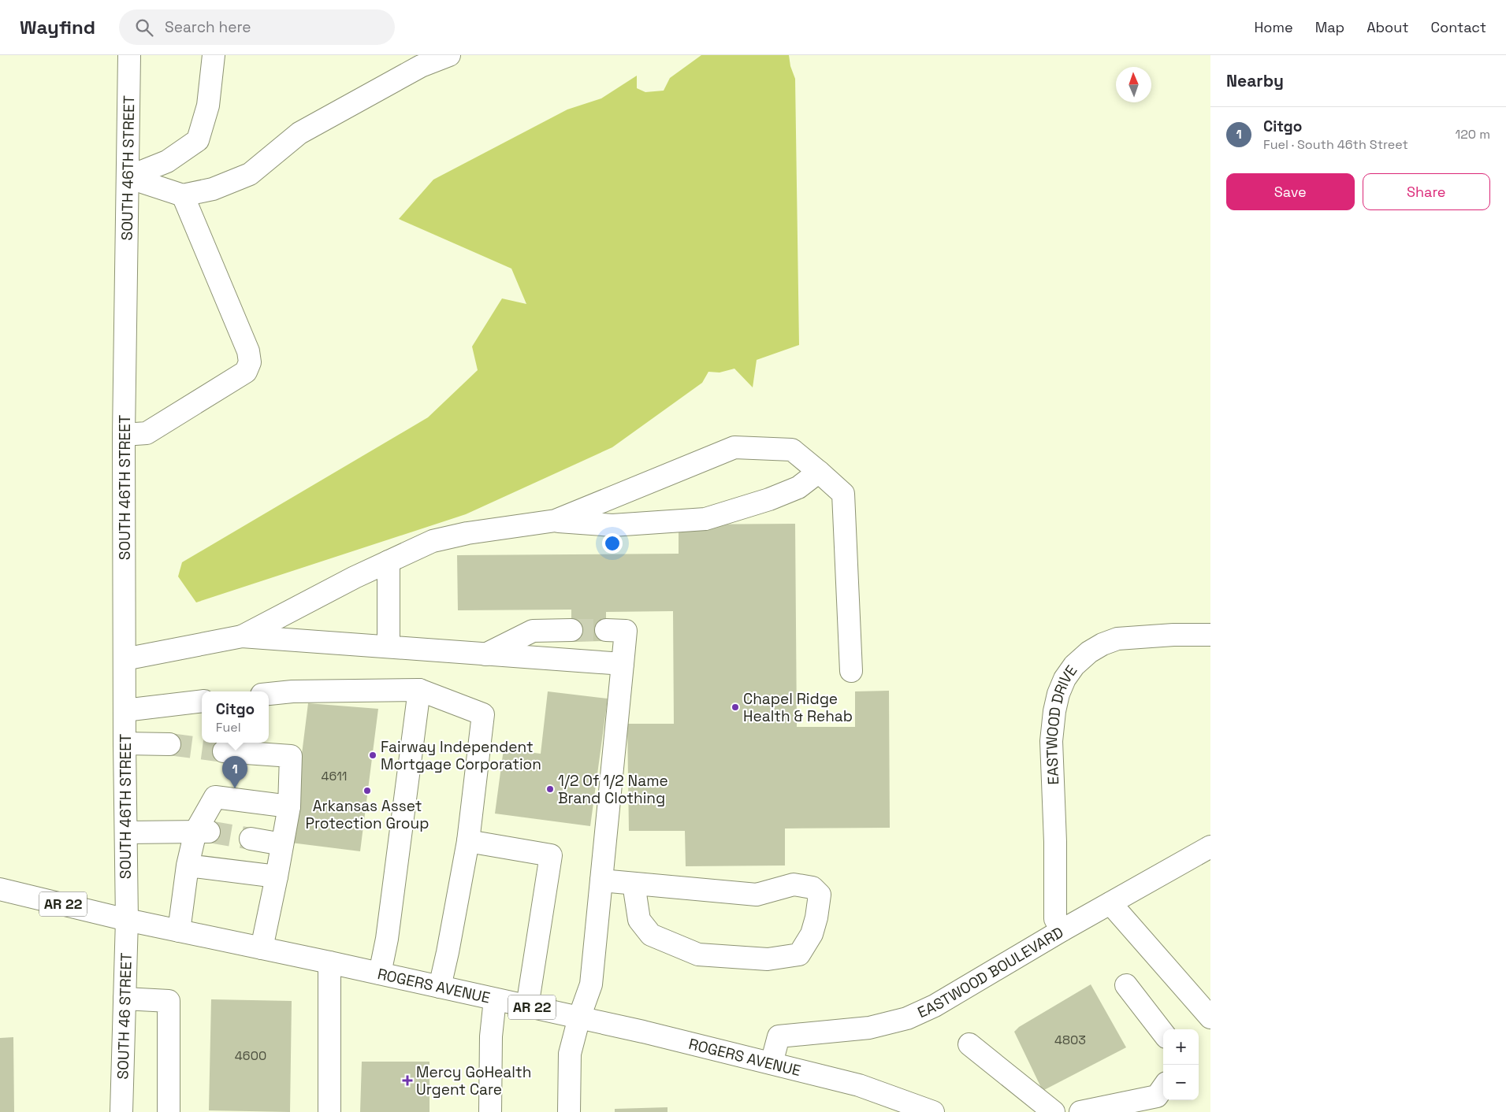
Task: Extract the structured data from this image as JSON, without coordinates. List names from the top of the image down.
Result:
{
  "streets": {
    "street": [
      "SOUTH 46TH STREET",
      "EASTWOOD DRIVE",
      "AR 22",
      "EASTWOOD BOULEVARD",
      "ROGERS AVENUE",
      "SOUTH 46 STREET"
    ]
  },
  "crossings": [
    ["SOUTH 46TH STREET", "ROGERS AVENUE"],
    ["SOUTH 46TH STREET", "SOUTH 46 STREET"],
    ["EASTWOOD DRIVE", "EASTWOOD BOULEVARD"],
    ["EASTWOOD BOULEVARD", "ROGERS AVENUE"],
    ["ROGERS AVENUE", "SOUTH 46 STREET"]
  ],
  "places": {
    "other": [
      "Chapel Ridge Health & Rehab",
      "Fairway Independent Mortgage Corporation",
      "1/2 Of 1/2 Name Brand Clothing",
      "Arkansas Asset Protection Group"
    ],
    "health": ["Mercy GoHealth Urgent Care"]
  },
  "house_numbers": ["4611", "4803", "4600"],
  "north": "top",
  "page": {
    "header": "Wayfind",
    "search": "Search here",
    "nav": [
      "Home",
      "Map",
      "About",
      "Contact"
    ],
    "heading": "Nearby",
    "list": [
      {
        "mark": "1",
        "name": "Citgo",
        "note": "Fuel · South 46th Street",
        "value": "120 m"
      }
    ],
    "buttons": ["Save", "Share"],
    "popup": ["Citgo", "Fuel"],
    "pins": "1",
    "map_buttons": ["+", "−"]
  }
}
